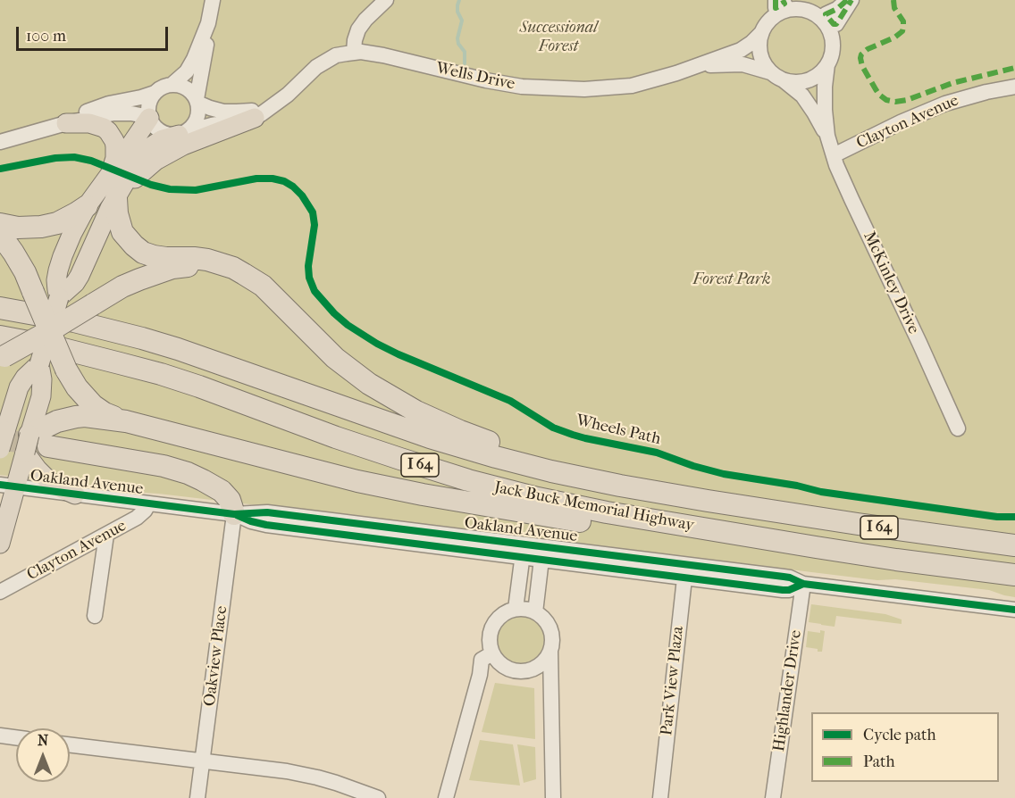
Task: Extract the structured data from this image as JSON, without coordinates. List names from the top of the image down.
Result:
{
  "streets": {
    "highway": ["I 64", "Jack Buck Memorial Highway"],
    "street": [
      "Wells Drive",
      "Clayton Avenue",
      "McKinley Drive",
      "Oakland Avenue",
      "Oakview Place",
      "Park View Plaza",
      "Highlander Drive"
    ],
    "cycle path": ["Wheels Path"]
  },
  "crossings": [
    ["Wells Drive", "McKinley Drive"],
    ["Clayton Avenue", "McKinley Drive"],
    ["Clayton Avenue", "Oakland Avenue"],
    ["Oakland Avenue", "Oakview Place"],
    ["Oakland Avenue", "Park View Plaza"],
    ["Oakland Avenue", "Highlander Drive"]
  ],
  "parks": ["Successional Forest", "Forest Park"],
  "legend": ["Cycle path", "Path"],
  "scale_bar": "100 m",
  "north": "top"
}
